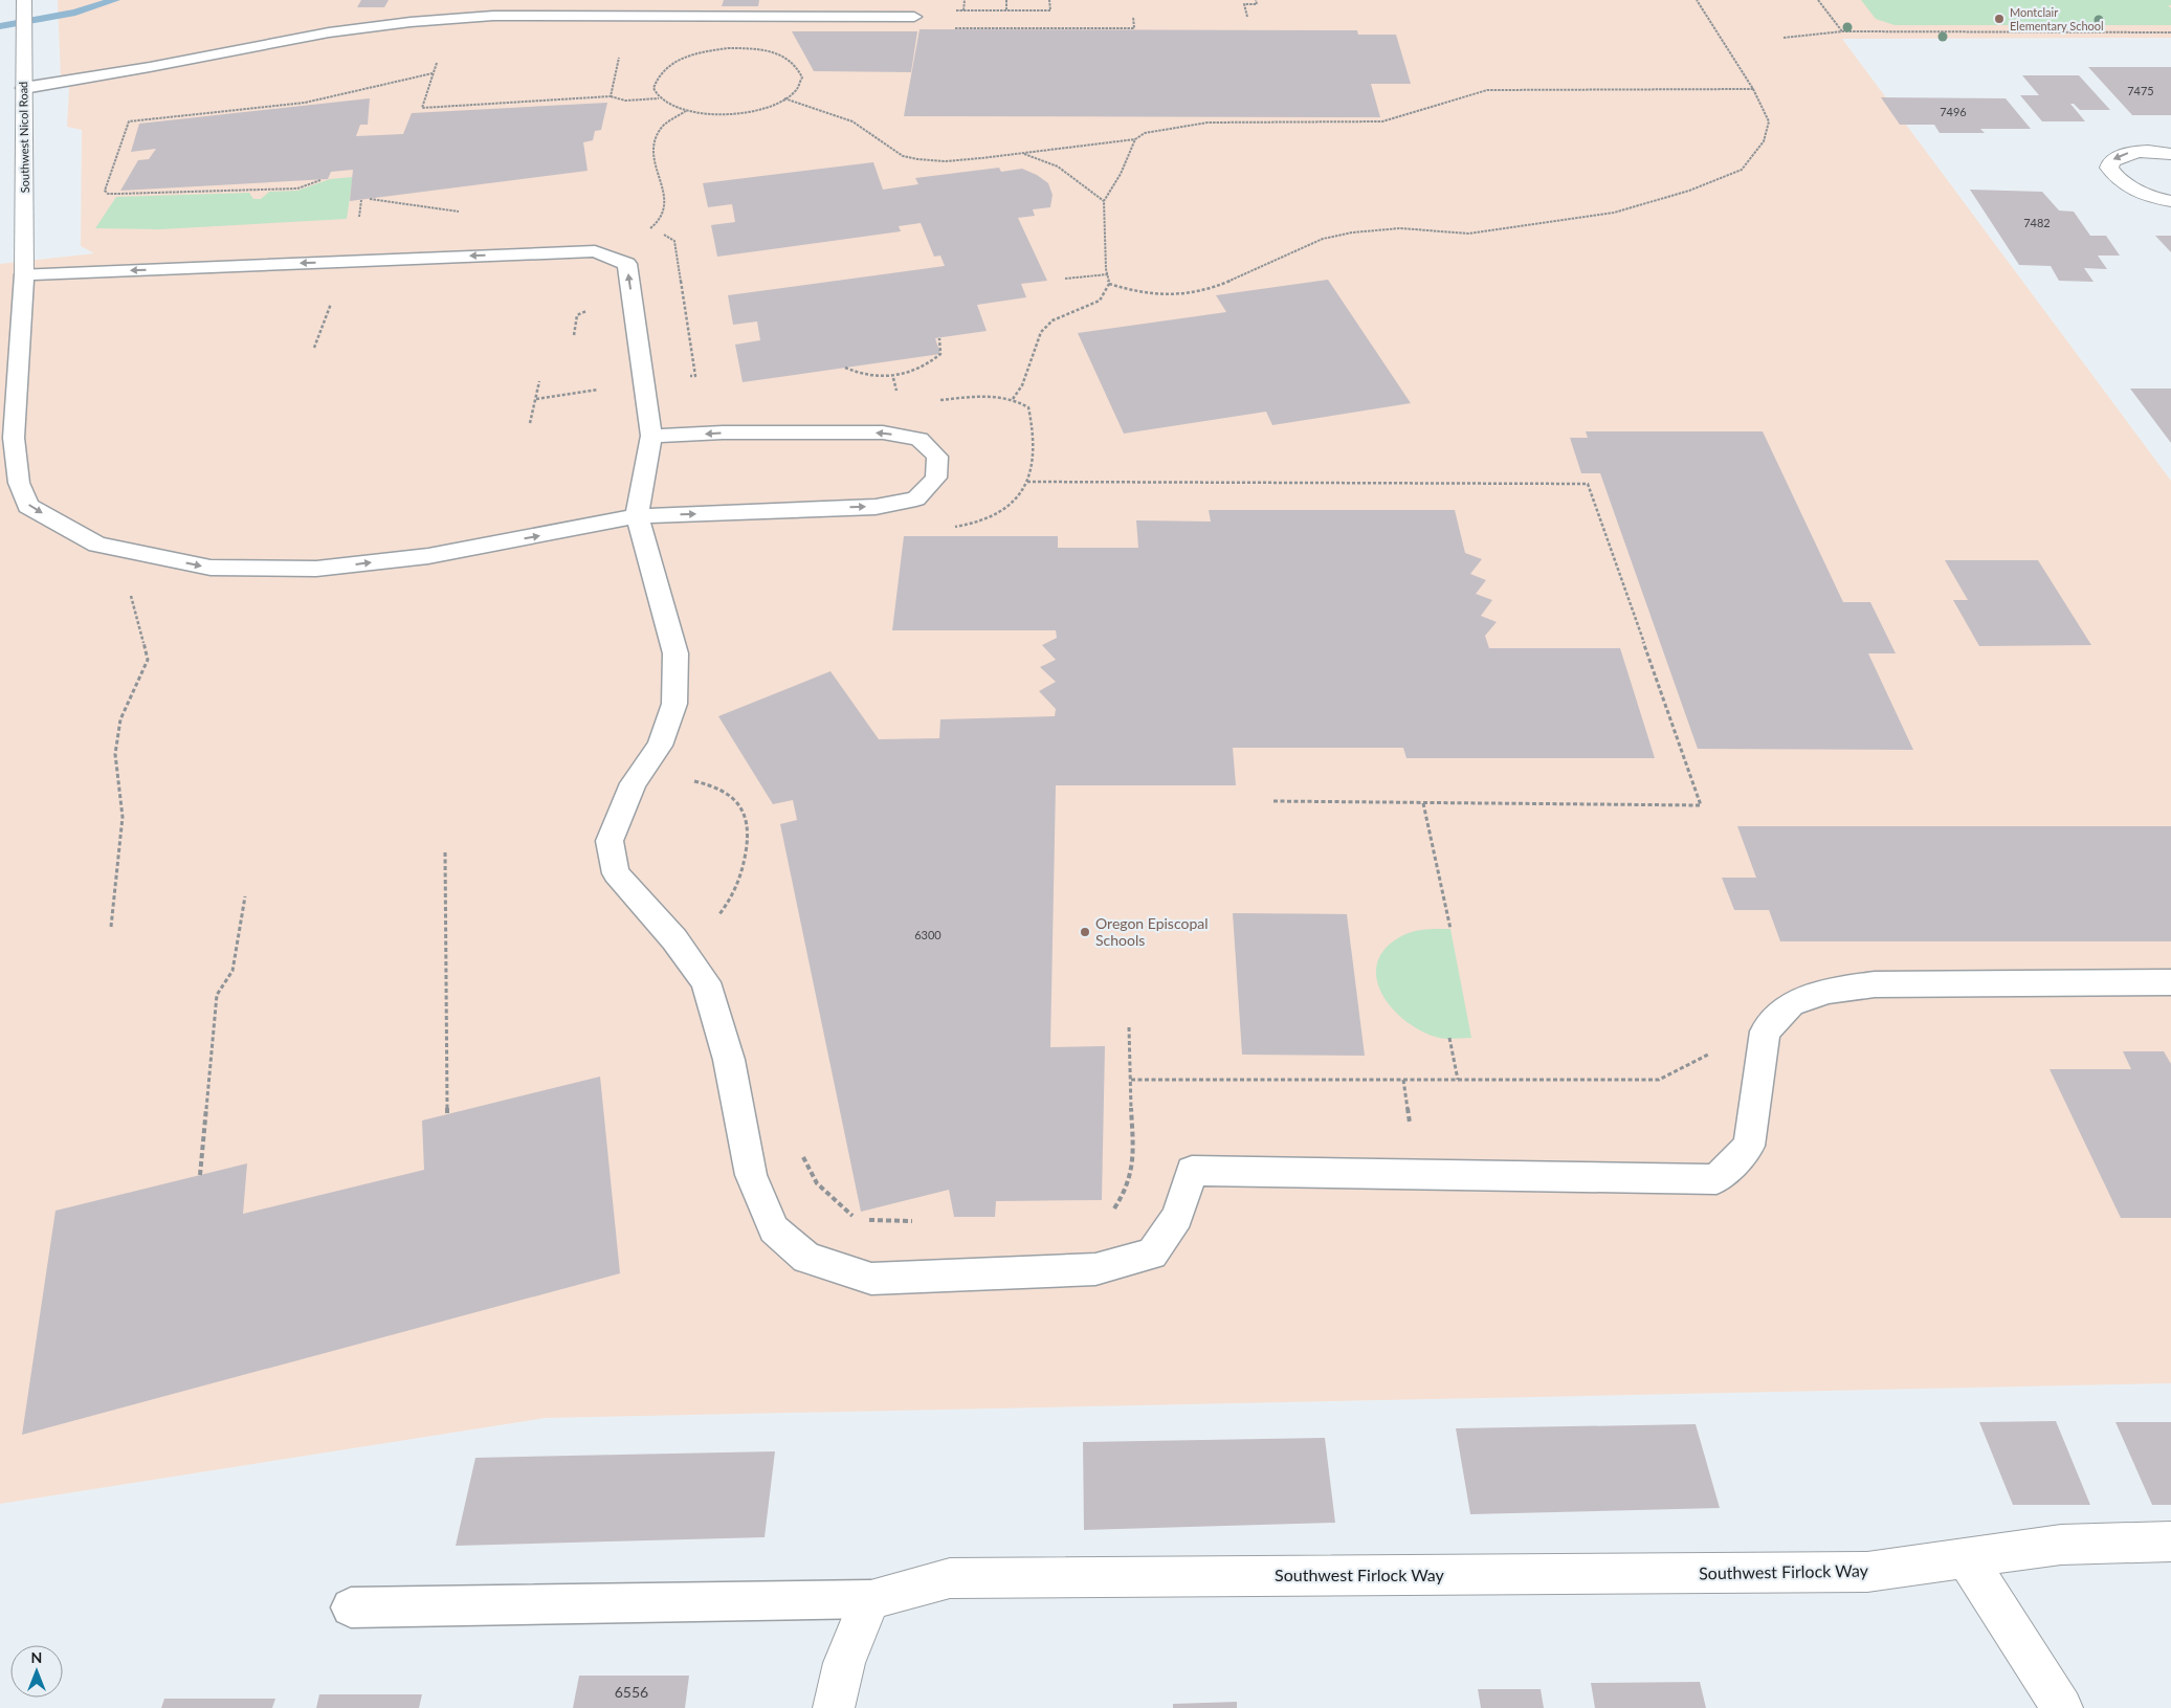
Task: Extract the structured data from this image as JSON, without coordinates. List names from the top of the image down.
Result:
{
  "streets": {
    "street": ["Southwest Nicol Road", "Southwest Firlock Way"]
  },
  "places": ["Montclair Elementary School", "Oregon Episcopal Schools"],
  "house_numbers": [
    "7475",
    "7496",
    "7482",
    "6300",
    "6556"
  ],
  "north": "top"
}
